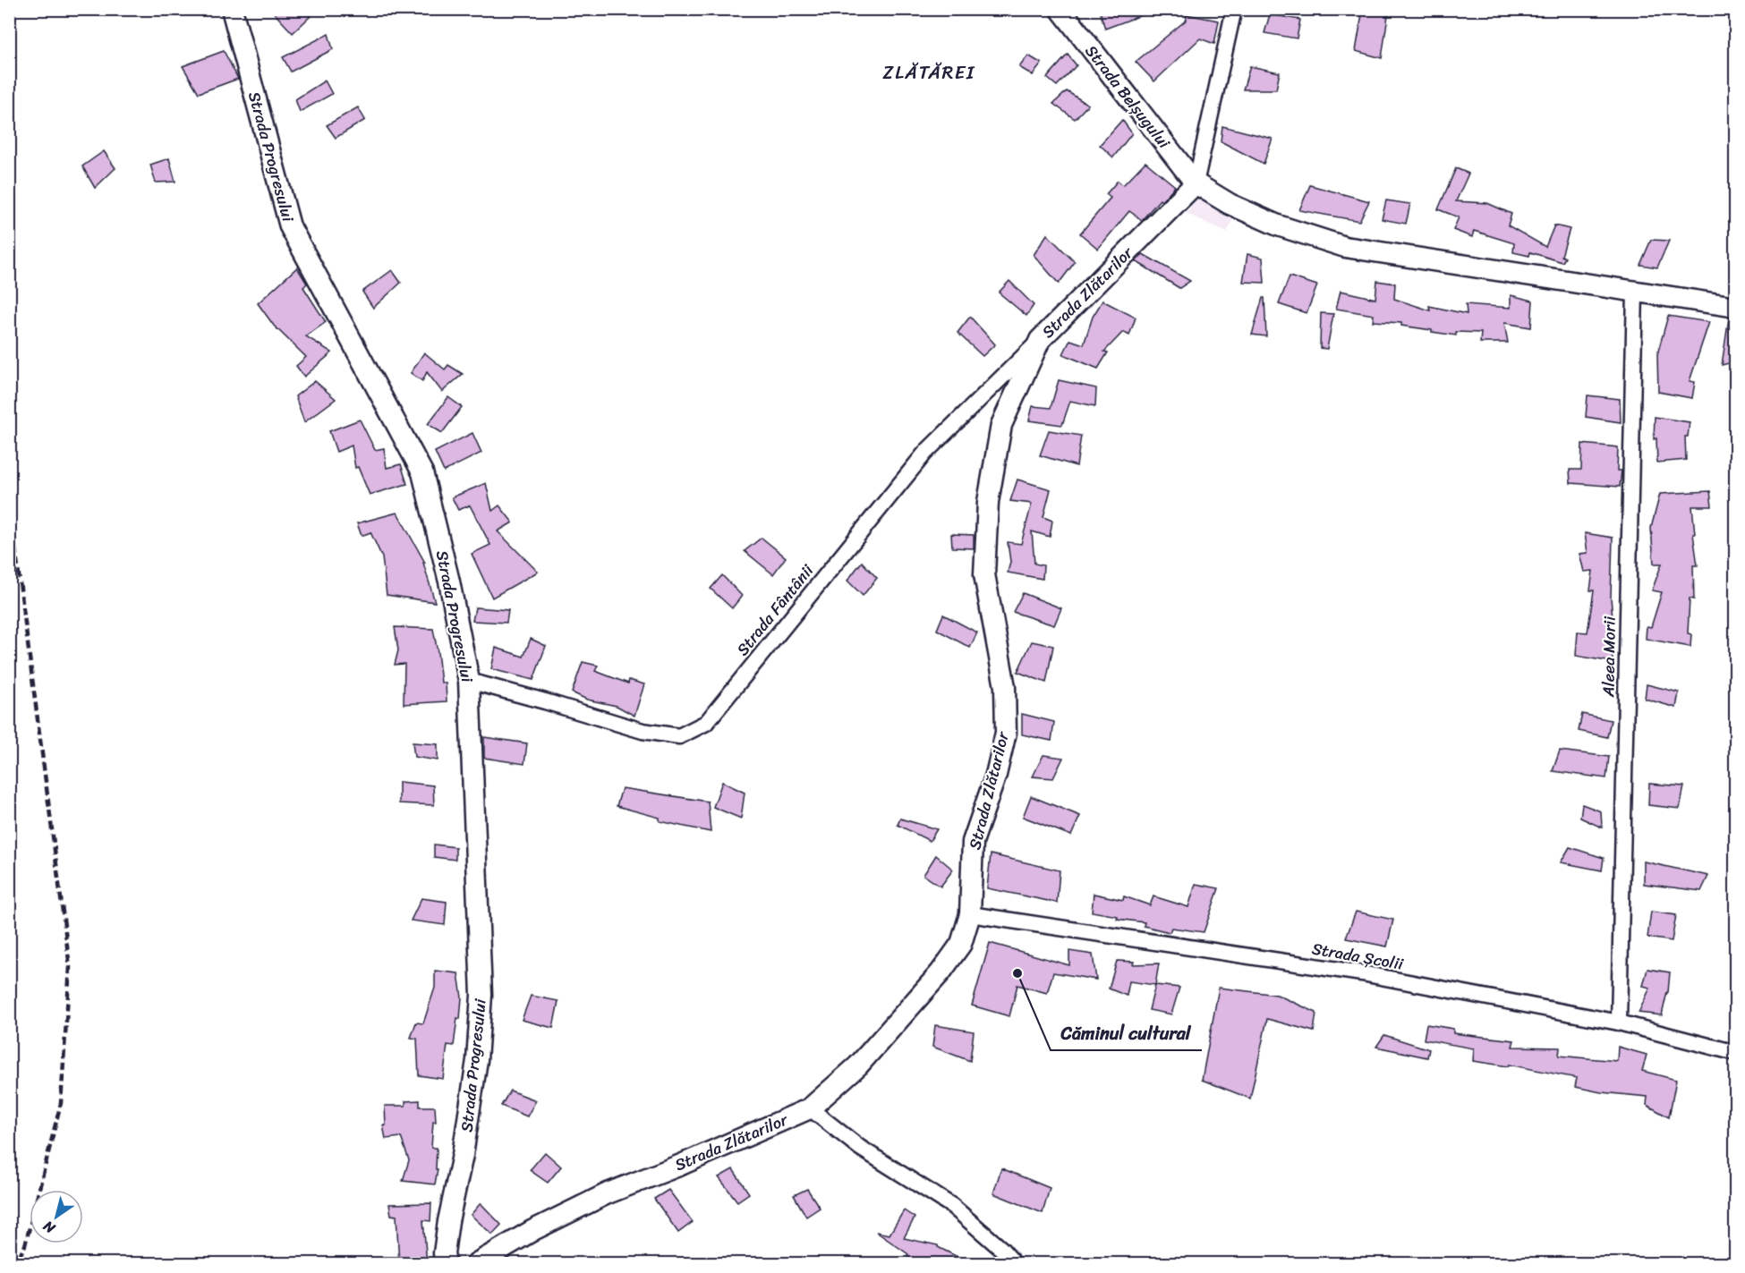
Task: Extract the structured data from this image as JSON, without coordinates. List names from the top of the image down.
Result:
{
  "streets": {
    "street": [
      "Strada Belșugului",
      "Strada Progresului",
      "Strada Zlătarilor",
      "Strada Fântânii",
      "Aleea Morii",
      "Strada Școlii"
    ]
  },
  "crossings": [
    ["Strada Belșugului", "Strada Zlătarilor"],
    ["Strada Progresului", "Strada Fântânii"],
    ["Strada Zlătarilor", "Strada Fântânii"],
    ["Strada Zlătarilor", "Strada Școlii"],
    ["Aleea Morii", "Strada Școlii"]
  ],
  "districts": ["ZLĂTĂREI"],
  "places": ["Căminul cultural"],
  "north": "bottom left"
}
